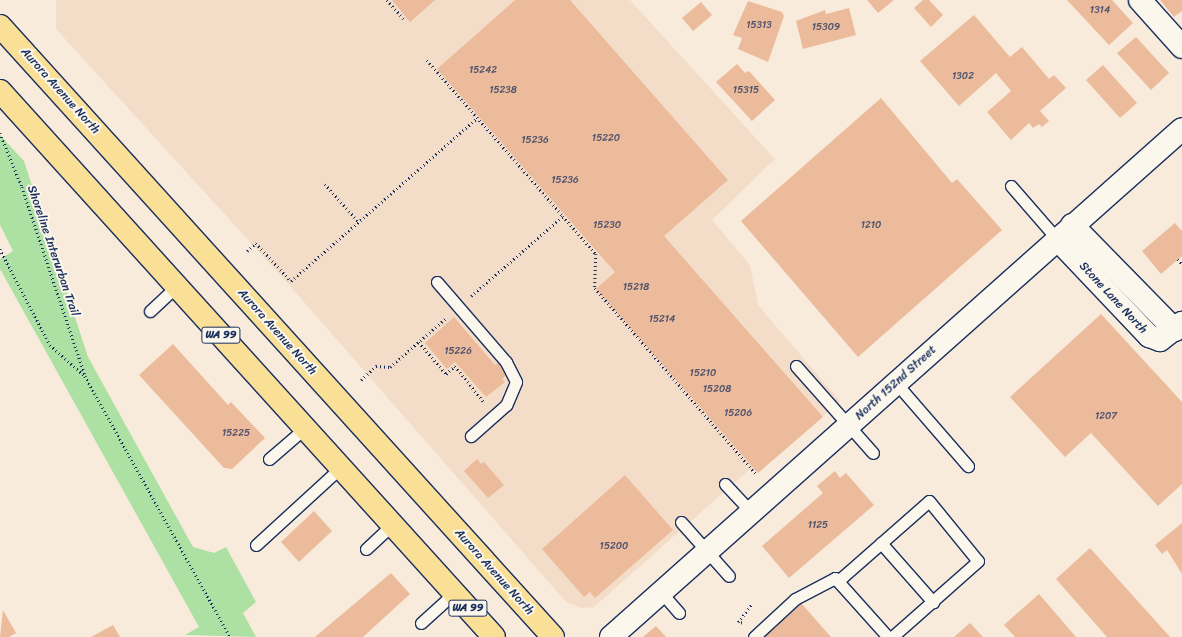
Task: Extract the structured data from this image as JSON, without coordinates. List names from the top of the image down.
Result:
{
  "streets": {
    "highway": ["Aurora Avenue North", "WA 99"],
    "street": ["Stone Lane North", "North 152nd Street"],
    "path": ["Shoreline Interurban Trail"]
  },
  "crossings": [
    ["Stone Lane North", "North 152nd Street"]
  ],
  "house_numbers": [
    "1314",
    "15313",
    "15309",
    "15242",
    "1302",
    "15238",
    "15315",
    "15220",
    "15236",
    "15236",
    "15230",
    "1210",
    "15218",
    "15214",
    "15226",
    "15210",
    "15208",
    "15206",
    "1207",
    "15225",
    "1125",
    "15200"
  ]
}
